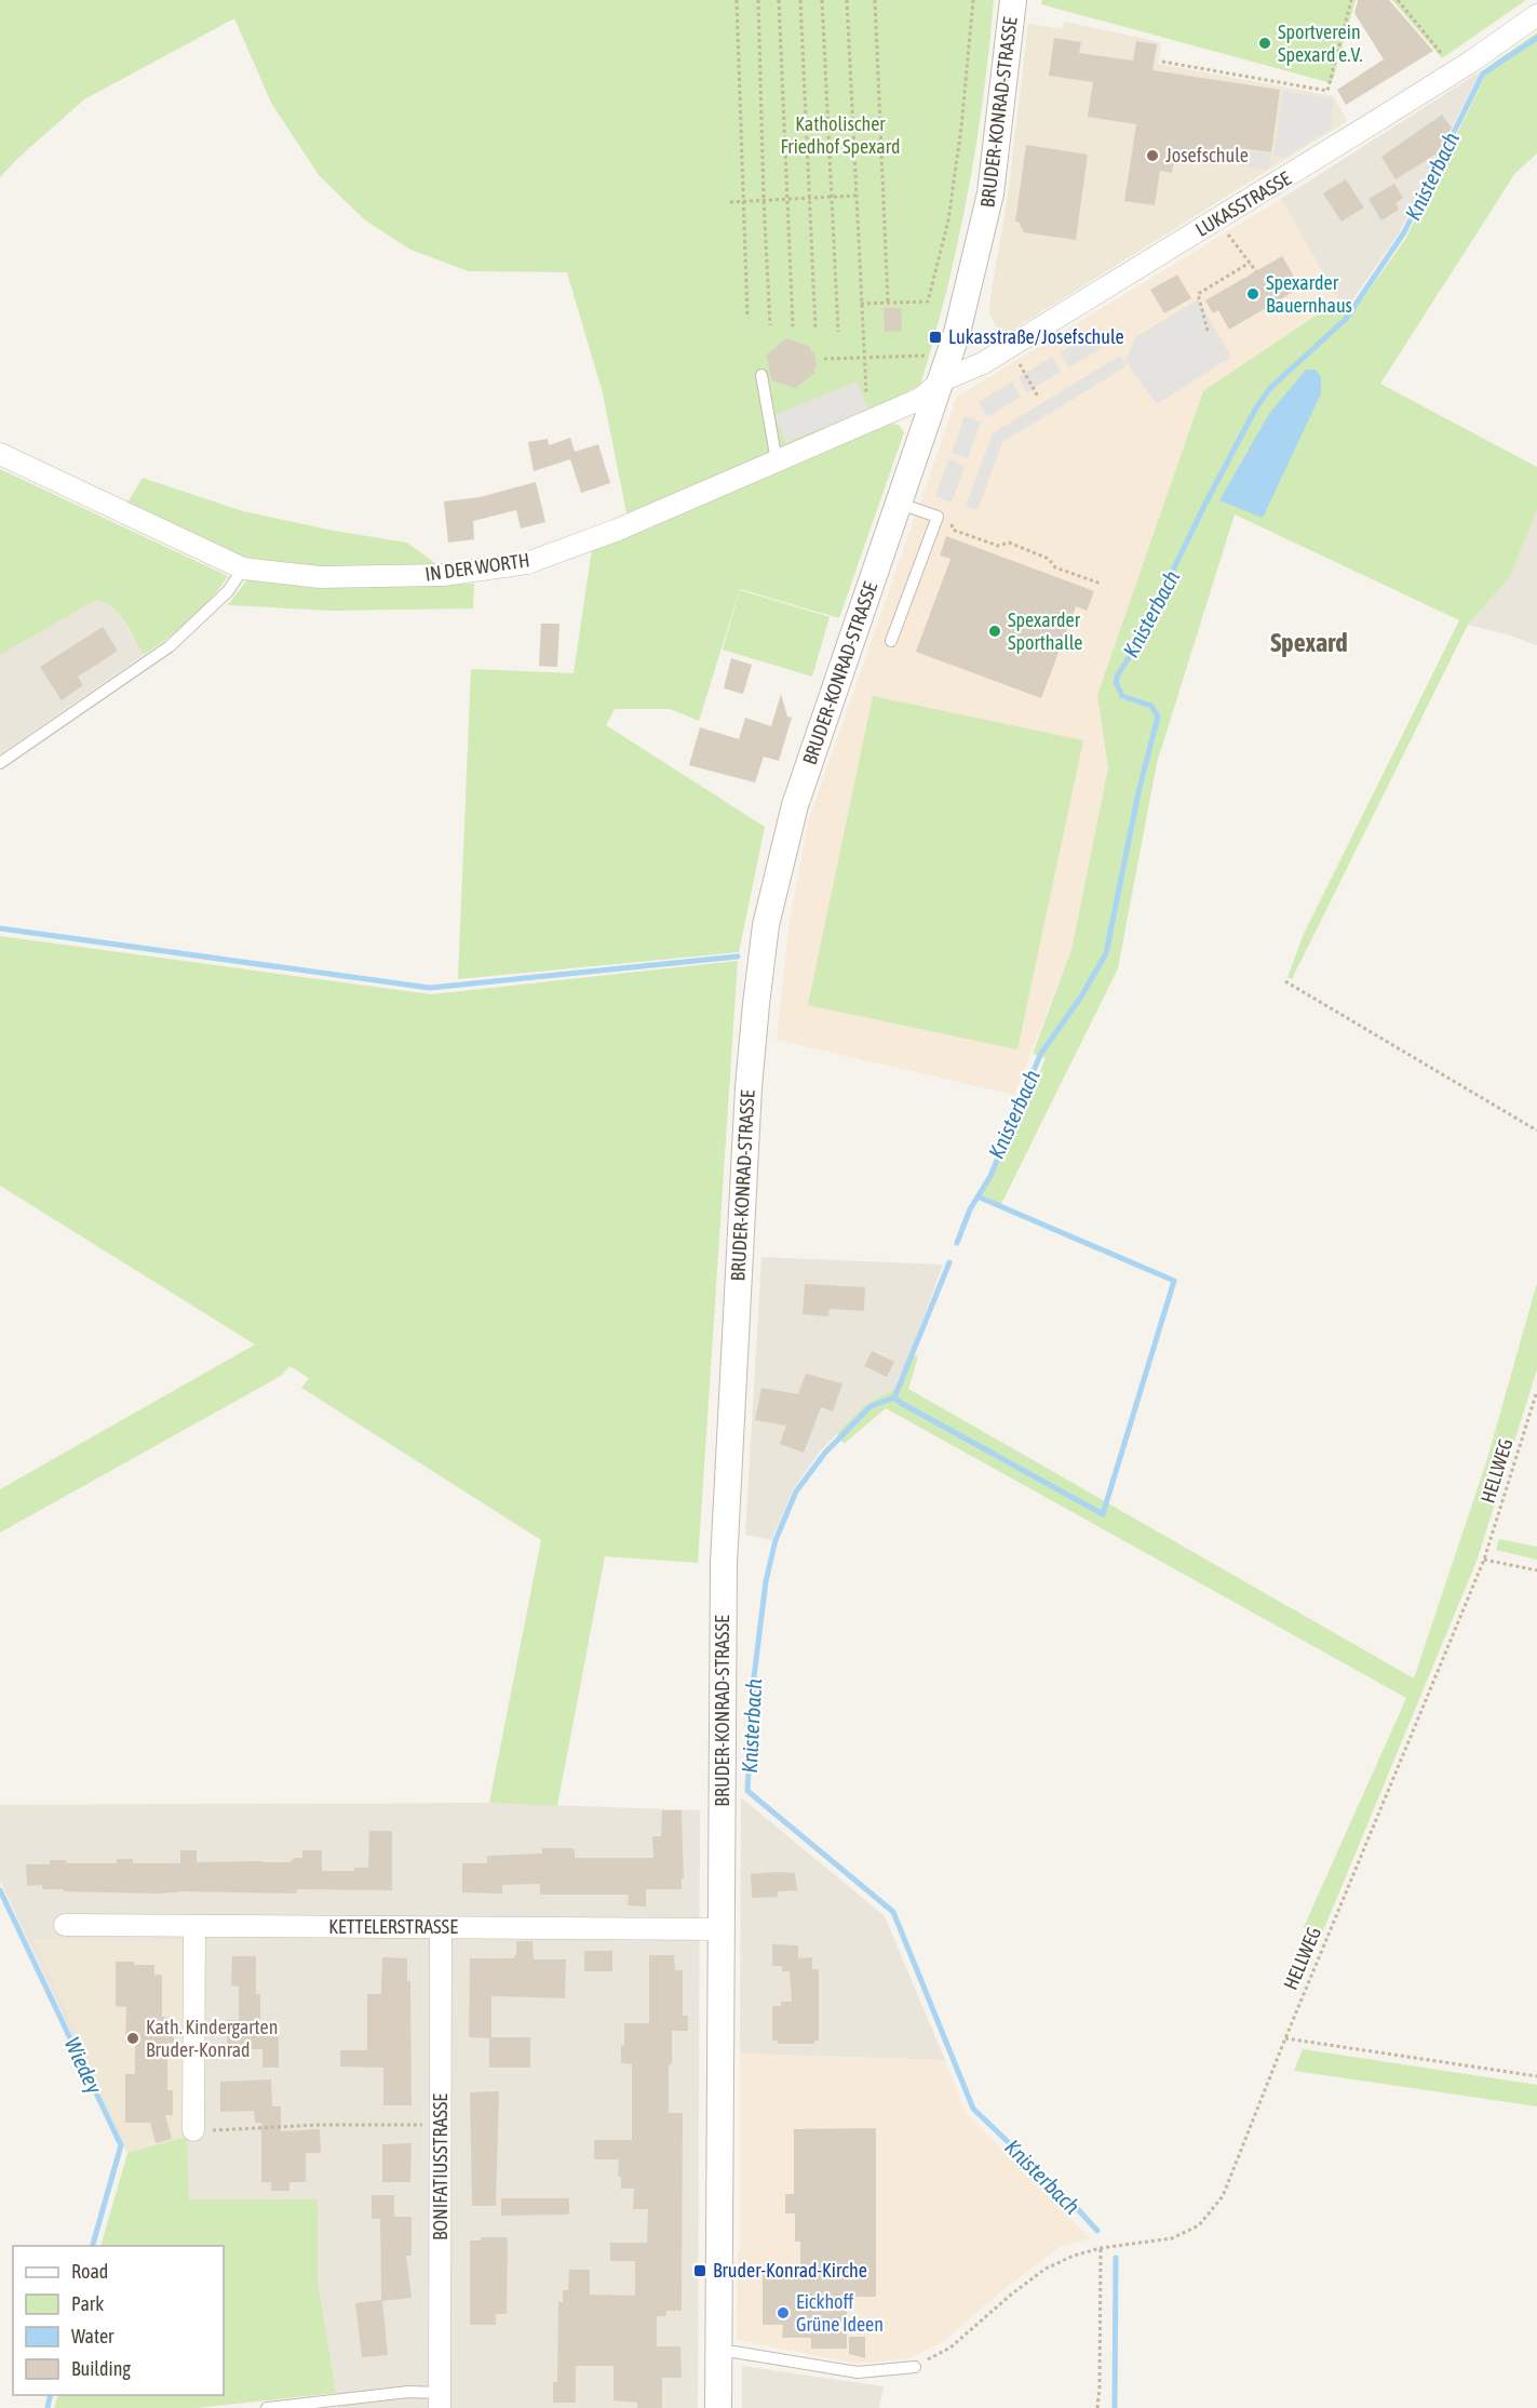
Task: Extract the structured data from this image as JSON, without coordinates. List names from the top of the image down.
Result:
{
  "streets": {
    "street": [
      "BRUDER-KONRAD-STRASSE",
      "LUKASSTRASSE",
      "IN DER WORTH",
      "KETTELERSTRASSE",
      "BONIFATIUSSTRASSE"
    ],
    "path": ["HELLWEG"]
  },
  "crossings": [
    ["BRUDER-KONRAD-STRASSE", "LUKASSTRASSE"],
    ["BRUDER-KONRAD-STRASSE", "IN DER WORTH"],
    ["BRUDER-KONRAD-STRASSE", "KETTELERSTRASSE"],
    ["LUKASSTRASSE", "IN DER WORTH"],
    ["KETTELERSTRASSE", "BONIFATIUSSTRASSE"]
  ],
  "districts": ["Spexard"],
  "water": ["Knisterbach", "Wiedey"],
  "parks": ["Katholischer Friedhof Spexard"],
  "places": {
    "other": [
      "Sportverein Spexard e.V.",
      "Josefschule",
      "Spexarder Bauernhaus",
      "Spexarder Sporthalle",
      "Kath. Kindergarten Bruder-Konrad",
      "Eickhoff Grüne Ideen"
    ],
    "transit": ["Lukasstraße/Josefschule", "Bruder-Konrad-Kirche"]
  },
  "legend": [
    "Road",
    "Park",
    "Water",
    "Building"
  ]
}
